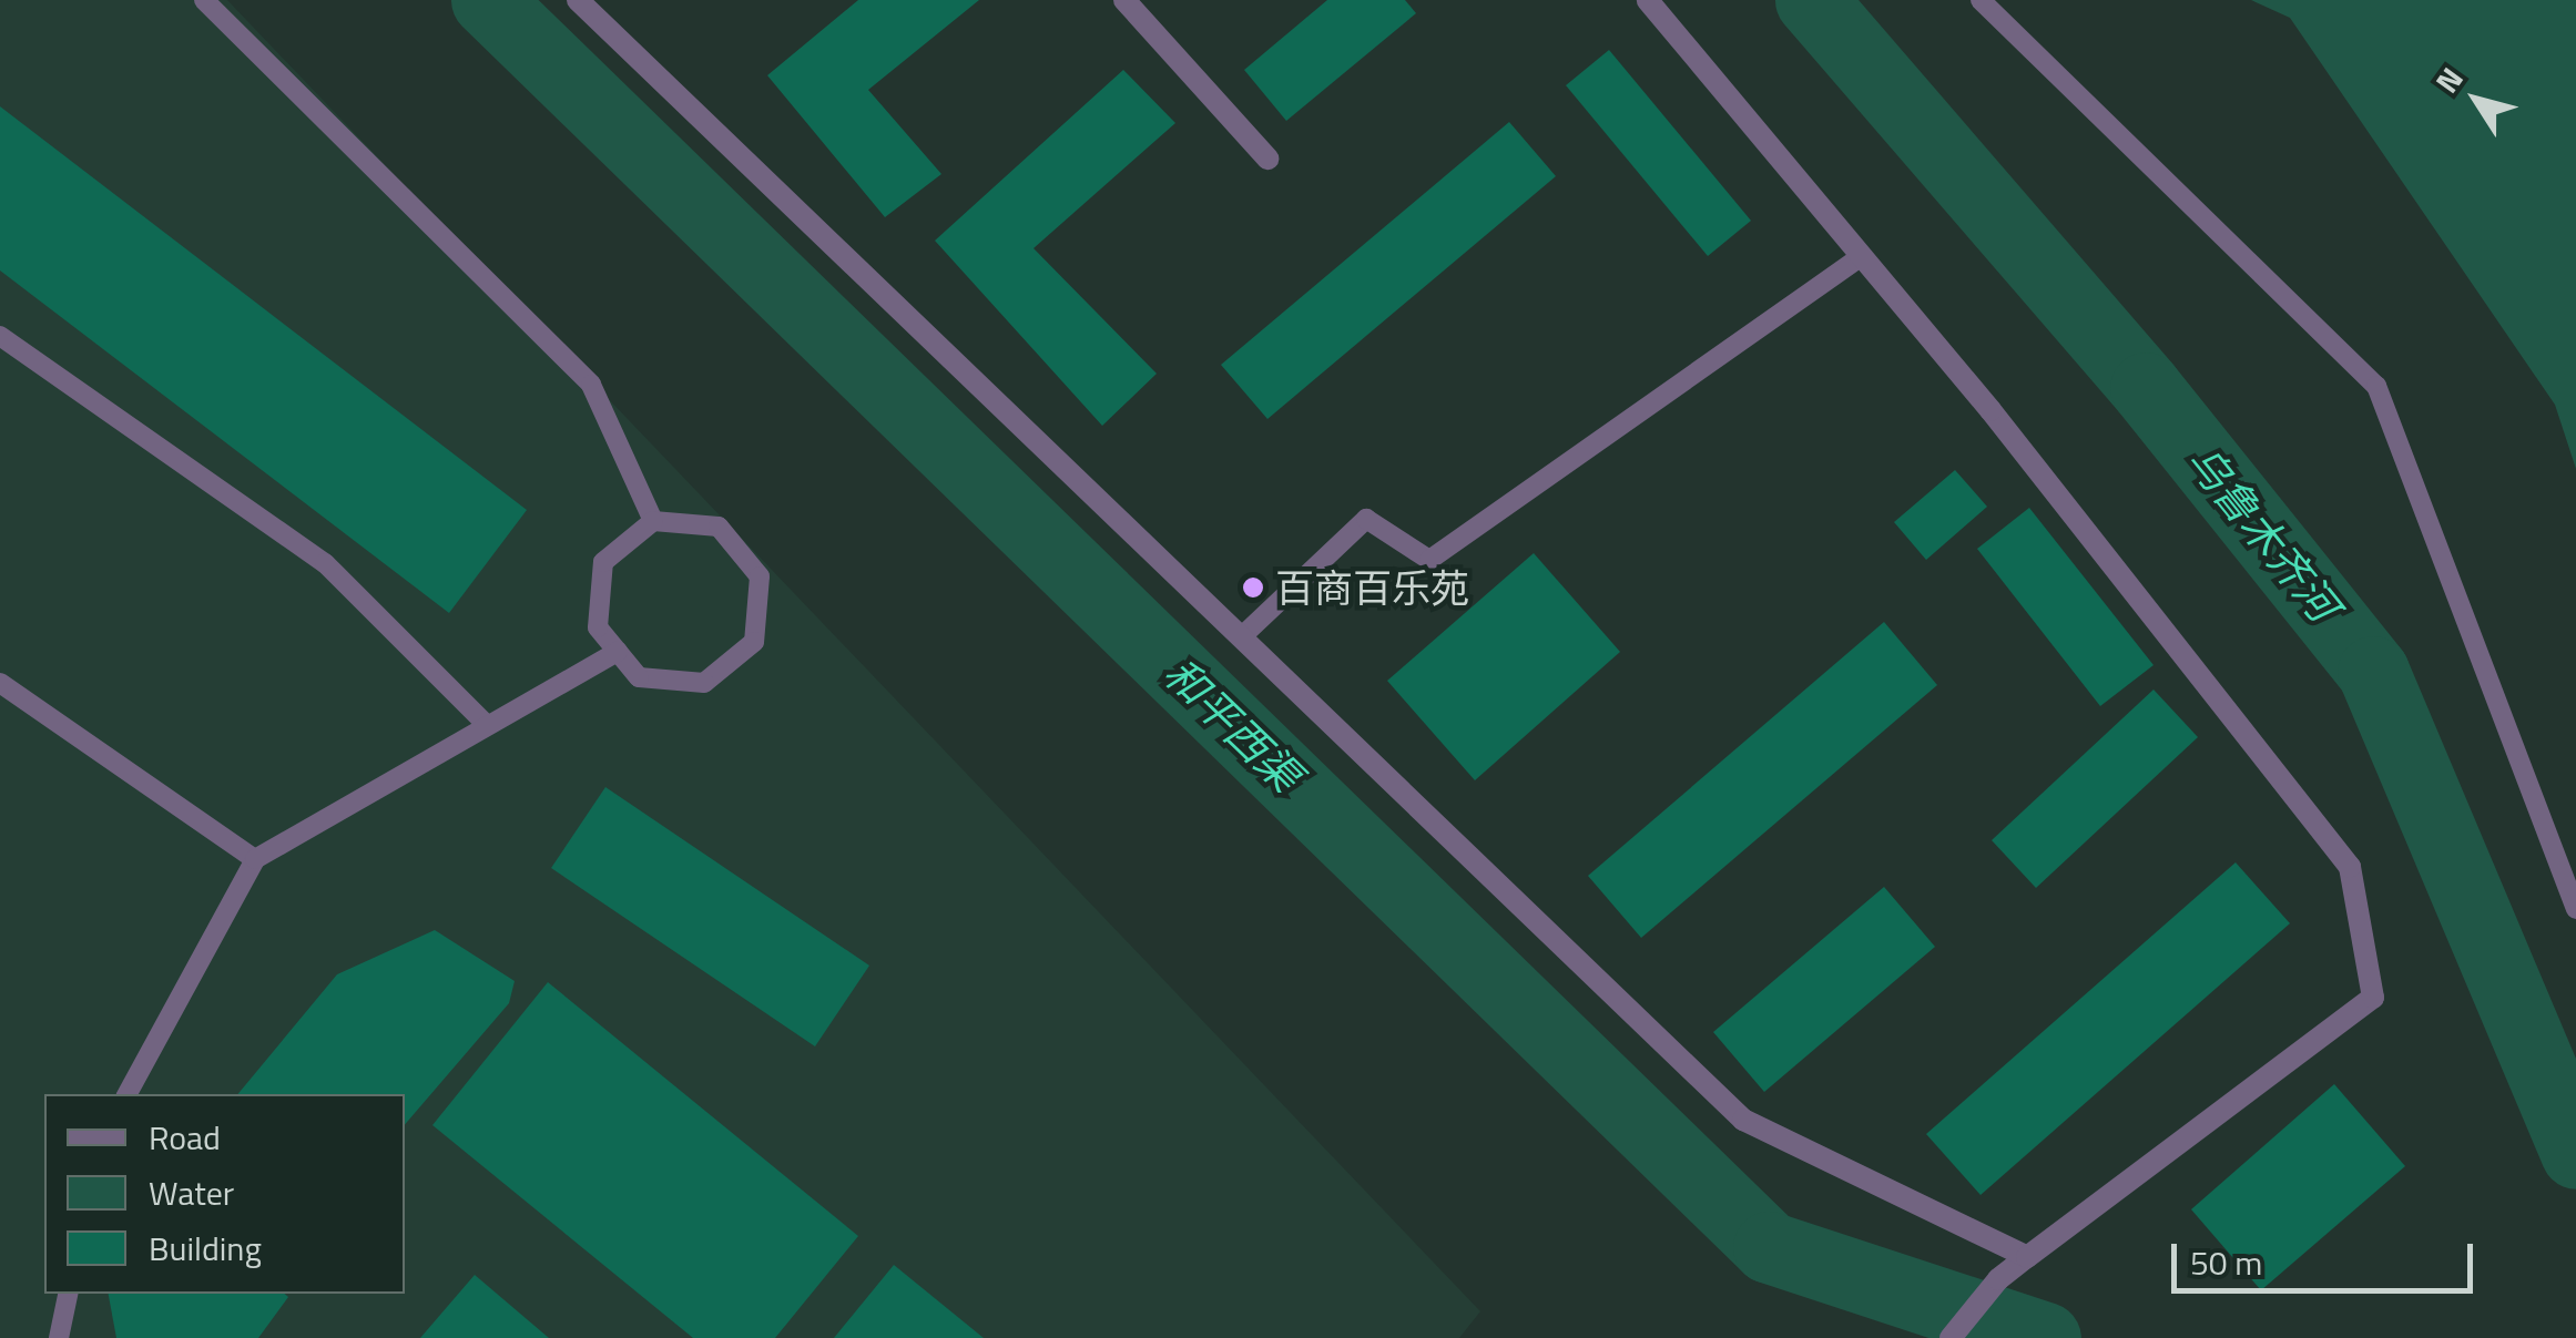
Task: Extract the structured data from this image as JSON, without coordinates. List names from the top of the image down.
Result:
{
  "water": ["乌鲁木齐河", "和平西渠"],
  "places": ["百商百乐苑"],
  "legend": ["Road", "Water", "Building"],
  "scale_bar": "50 m",
  "north": "top left"
}
